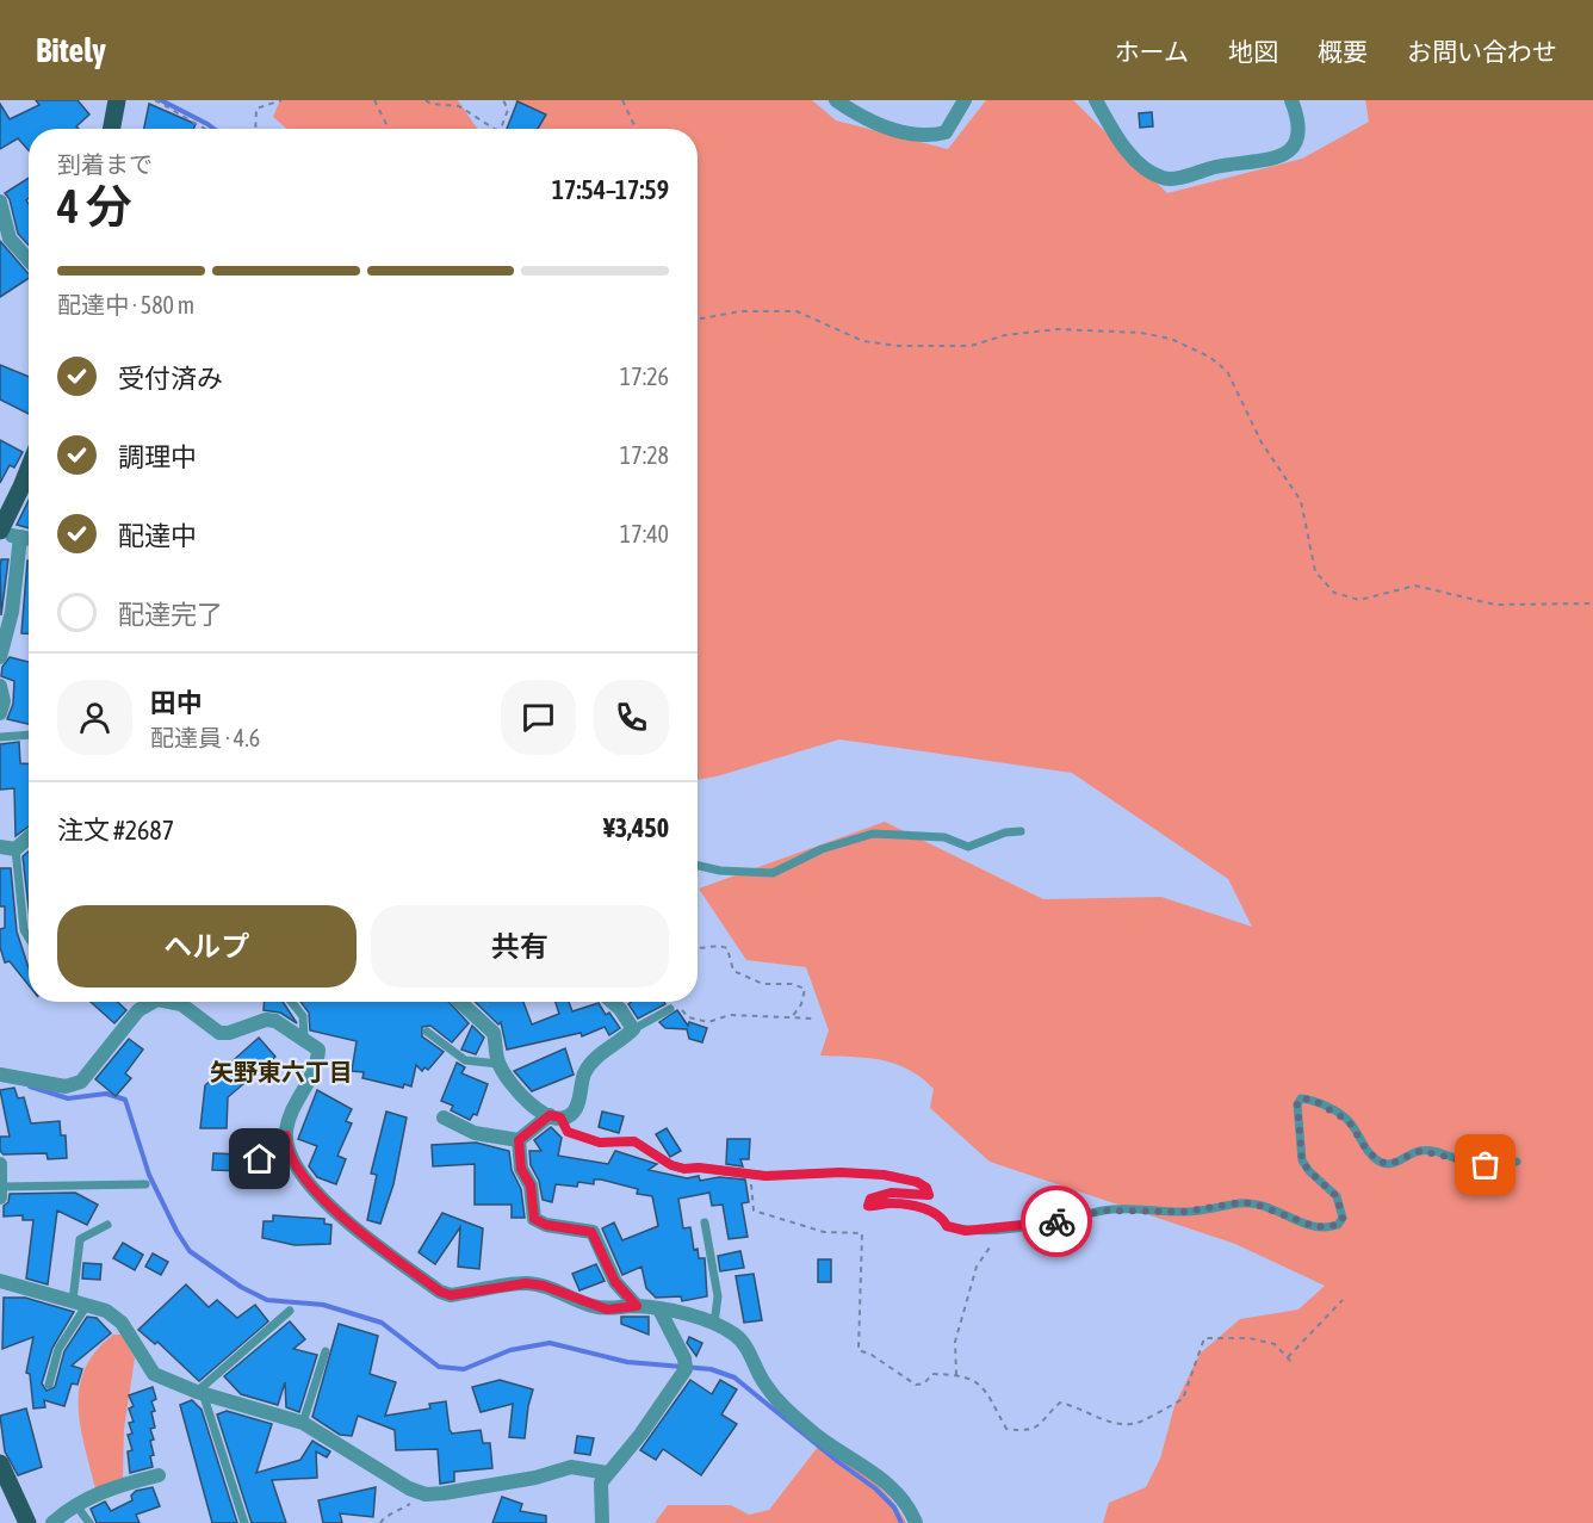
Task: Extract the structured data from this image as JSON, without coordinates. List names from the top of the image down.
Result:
{
  "districts": ["矢野東六丁目"],
  "page": {
    "header": "Bitely",
    "nav": [
      "ホーム",
      "地図",
      "概要",
      "お問い合わせ"
    ],
    "heading": ["4 分", "到着まで", "17:54–17:59"],
    "panel": [
      "田中",
      "配達員 · 4.6",
      "注文 #2687",
      "¥3,450"
    ],
    "bar": "配達中 · 580 m",
    "list": [
      ["受付済み", "17:26"],
      ["調理中", "17:28"],
      ["配達中", "17:40"],
      "配達完了"
    ],
    "buttons": ["ヘルプ", "共有"]
  }
}
